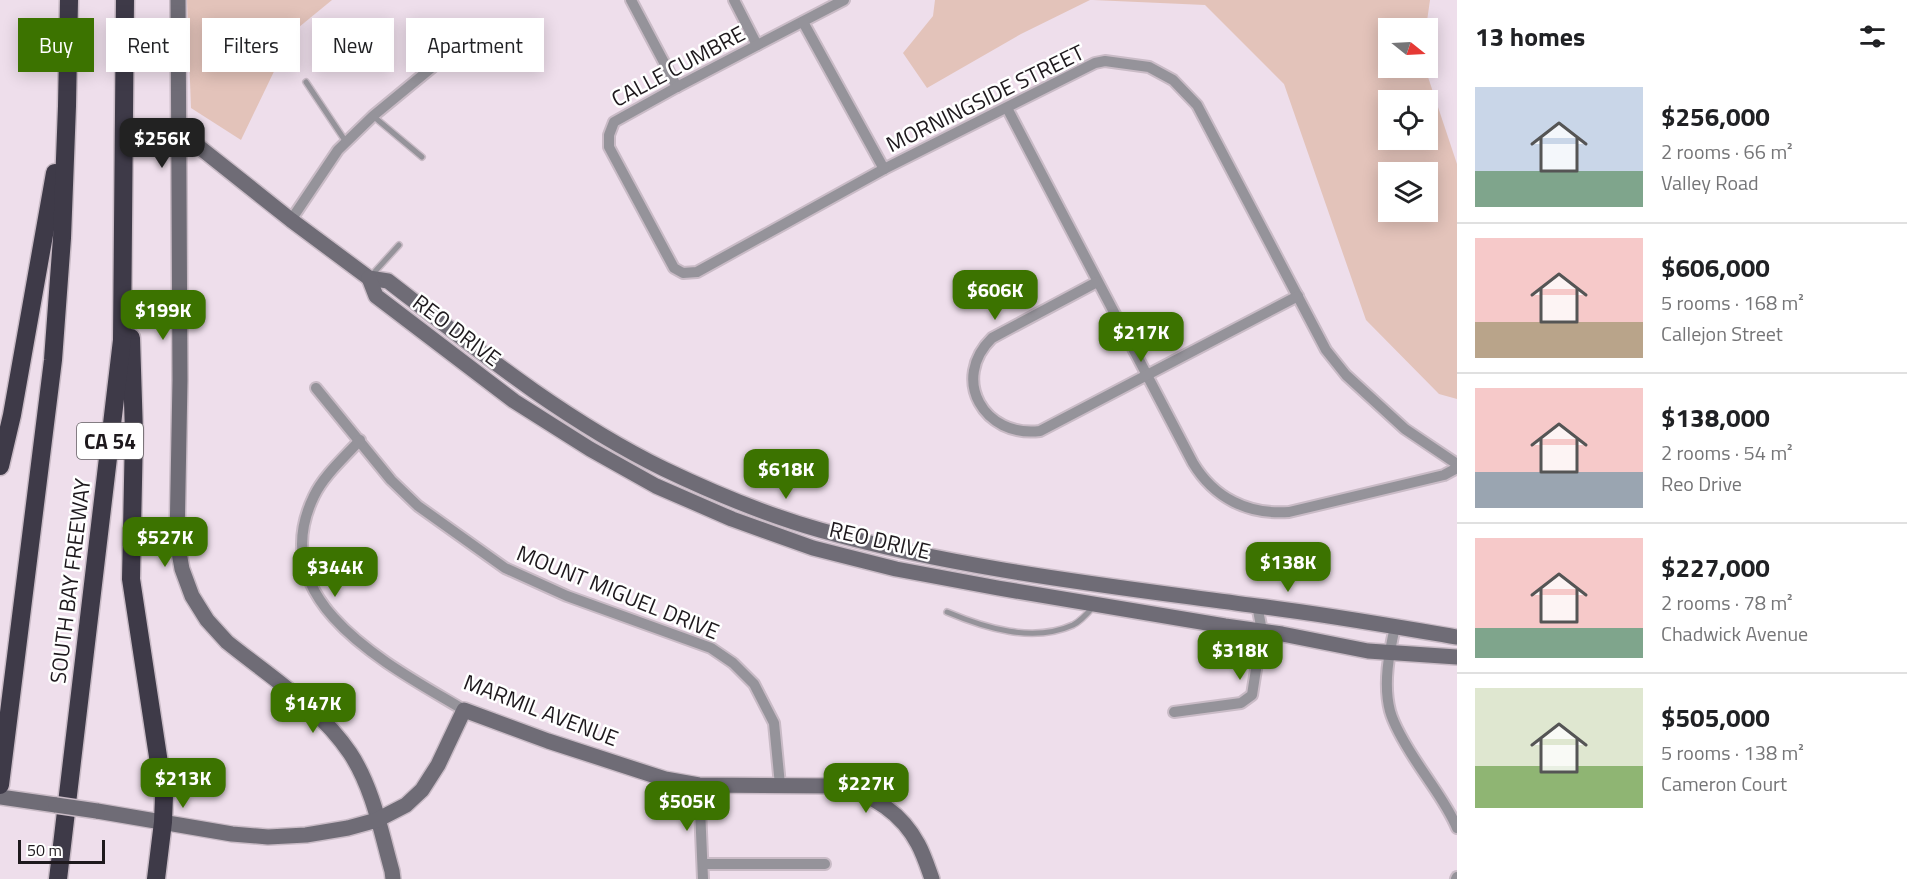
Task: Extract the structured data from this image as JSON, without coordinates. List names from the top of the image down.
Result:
{
  "streets": {
    "highway": ["CA 54", "SOUTH BAY FREEWAY"],
    "main road": ["REO DRIVE", "MARMIL AVENUE"],
    "street": ["CALLE CUMBRE", "MORNINGSIDE STREET", "MOUNT MIGUEL DRIVE"]
  },
  "crossings": [
    ["CALLE CUMBRE", "MORNINGSIDE STREET"],
    ["MOUNT MIGUEL DRIVE", "MARMIL AVENUE"]
  ],
  "scale_bar": "50 m",
  "north": "right",
  "page": {
    "heading": "13 homes",
    "chip": [
      "Buy",
      "Rent",
      "Filters",
      "New",
      "Apartment"
    ],
    "list": [
      {
        "name": "$256,000",
        "note": "2 rooms · 66 m² · Valley Road"
      },
      {
        "name": "$606,000",
        "note": "5 rooms · 168 m² · Callejon Street"
      },
      {
        "name": "$138,000",
        "note": "2 rooms · 54 m² · Reo Drive"
      },
      {
        "name": "$227,000",
        "note": "2 rooms · 78 m² · Chadwick Avenue"
      },
      {
        "name": "$505,000",
        "note": "5 rooms · 138 m² · Cameron Court"
      }
    ],
    "price": [
      "$256K",
      "$606K",
      "$199K",
      "$217K",
      "$618K",
      "$527K",
      "$138K",
      "$344K",
      "$318K",
      "$147K",
      "$213K",
      "$227K",
      "$505K"
    ],
    "scale": "50 m"
  }
}
